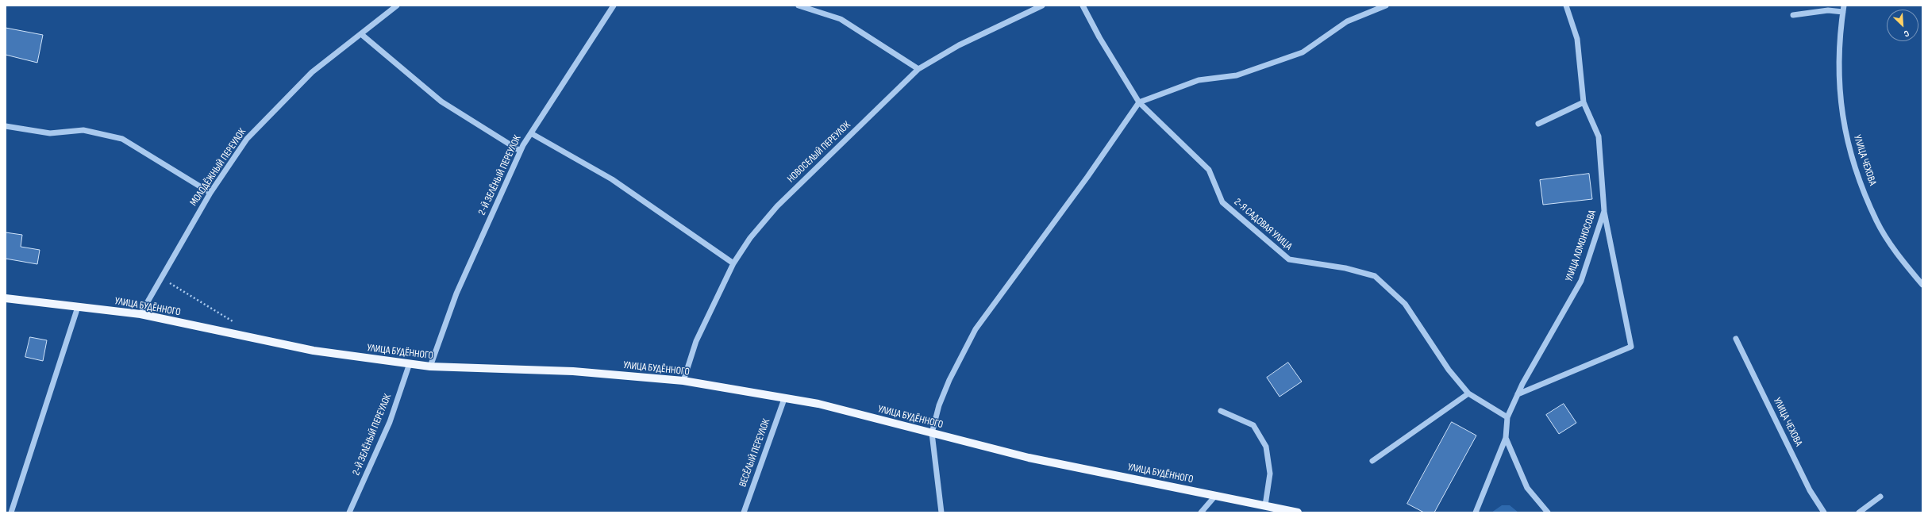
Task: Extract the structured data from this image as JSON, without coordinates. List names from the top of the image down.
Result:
{
  "streets": {
    "main road": ["УЛИЦА БУДЁННОГО"],
    "street": [
      "НОВОСЕЛЫЙ ПЕРЕУЛОК",
      "УЛИЦА ЧЕХОВА",
      "МОЛОДЁЖНЫЙ ПЕРЕУЛОК",
      "2-Й ЗЕЛЁНЫЙ ПЕРЕУЛОК",
      "2-Я САДОВАЯ УЛИЦА",
      "УЛИЦА ЛОМОНОСОВА",
      "ВЕСЁЛЫЙ ПЕРЕУЛОК"
    ]
  },
  "crossings": [
    ["НОВОСЕЛЫЙ ПЕРЕУЛОК", "УЛИЦА БУДЁННОГО"],
    ["МОЛОДЁЖНЫЙ ПЕРЕУЛОК", "УЛИЦА БУДЁННОГО"],
    ["2-Й ЗЕЛЁНЫЙ ПЕРЕУЛОК", "УЛИЦА БУДЁННОГО"],
    ["2-Я САДОВАЯ УЛИЦА", "УЛИЦА ЛОМОНОСОВА"],
    ["УЛИЦА БУДЁННОГО", "ВЕСЁЛЫЙ ПЕРЕУЛОК"]
  ],
  "north": "bottom right"
}
